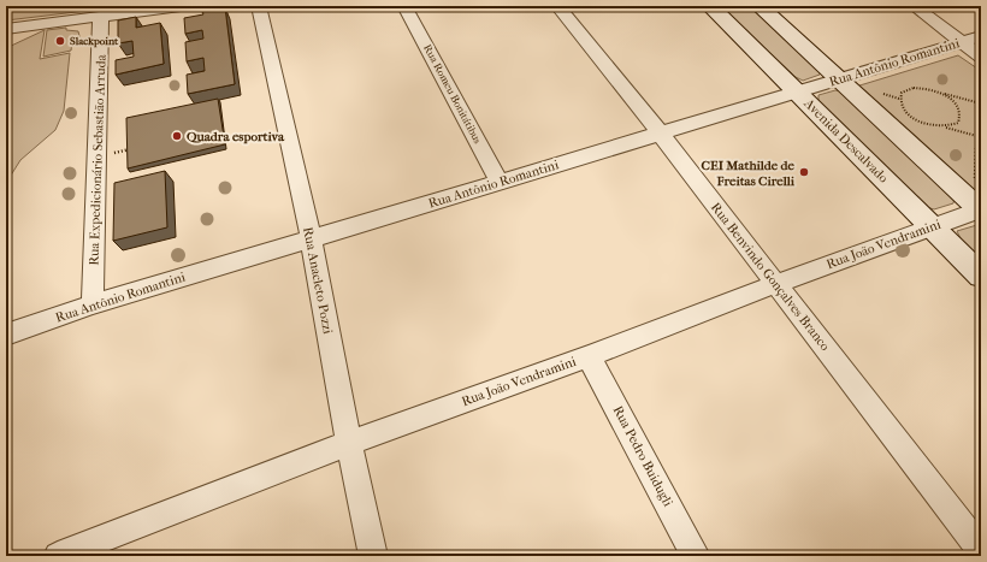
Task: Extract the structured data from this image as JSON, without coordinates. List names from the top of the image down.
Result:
{
  "streets": {
    "street": [
      "Rua Antônio Romantini",
      "Rua Romeu Bonitátibus",
      "Avenida Descalvado",
      "Rua Expedicionário Sebastião Arruda",
      "Rua João Vendramini",
      "Rua Benvindo Gonçalves Branco",
      "Rua Anacleto Pozzi",
      "Rua Pedro Buidugli"
    ]
  },
  "crossings": [
    ["Rua Antônio Romantini", "Rua Romeu Bonitátibus"],
    ["Rua Antônio Romantini", "Avenida Descalvado"],
    ["Rua Antônio Romantini", "Rua Expedicionário Sebastião Arruda"],
    ["Rua Antônio Romantini", "Rua Benvindo Gonçalves Branco"],
    ["Rua Antônio Romantini", "Rua Anacleto Pozzi"],
    ["Avenida Descalvado", "Rua João Vendramini"],
    ["Rua João Vendramini", "Rua Benvindo Gonçalves Branco"],
    ["Rua João Vendramini", "Rua Anacleto Pozzi"],
    ["Rua João Vendramini", "Rua Pedro Buidugli"]
  ],
  "places": ["Slackpoint", "Quadra esportiva", "CEI Mathilde de Freitas Cirelli"]
}
